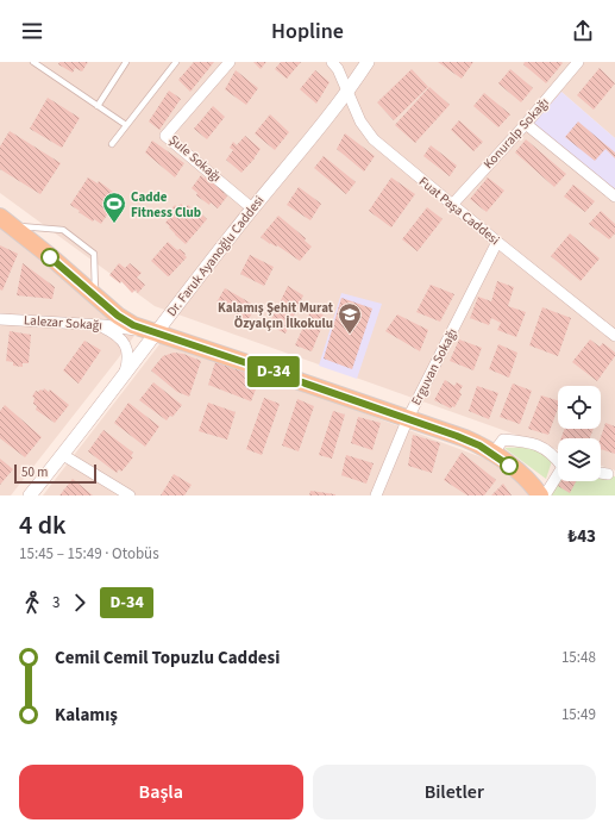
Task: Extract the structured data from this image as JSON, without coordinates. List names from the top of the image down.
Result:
{
  "streets": {
    "street": [
      "Konuralp Sokağı",
      "Şule Sokağı",
      "Fuat Paşa Caddesi",
      "Dr. Faruk Ayanoğlu Caddesi",
      "Lalezar Sokağı",
      "Erguvan Sokağı"
    ]
  },
  "crossings": [
    ["Konuralp Sokağı", "Fuat Paşa Caddesi"],
    ["Şule Sokağı", "Dr. Faruk Ayanoğlu Caddesi"],
    ["Fuat Paşa Caddesi", "Dr. Faruk Ayanoğlu Caddesi"],
    ["Fuat Paşa Caddesi", "Erguvan Sokağı"],
    ["Dr. Faruk Ayanoğlu Caddesi", "Lalezar Sokağı"]
  ],
  "places": {
    "sports": ["Cadde Fitness Club"],
    "school or university": ["Kalamış Şehit Murat Özyalçın İlkokulu"]
  },
  "lines": ["bus line D-34"],
  "scale_bar": "50 m",
  "page": {
    "header": "Hopline",
    "on_map": "D-34",
    "scale": "50 m",
    "heading": ["4 dk", "15:45 – 15:49 · Otobüs", "₺43"],
    "legs": ["3", "D-34"],
    "list": [
      {
        "name": "Cemil Cemil Topuzlu Caddesi",
        "value": "15:48"
      },
      {
        "name": "Kalamış",
        "value": "15:49"
      }
    ],
    "buttons": ["Başla", "Biletler"]
  }
}
